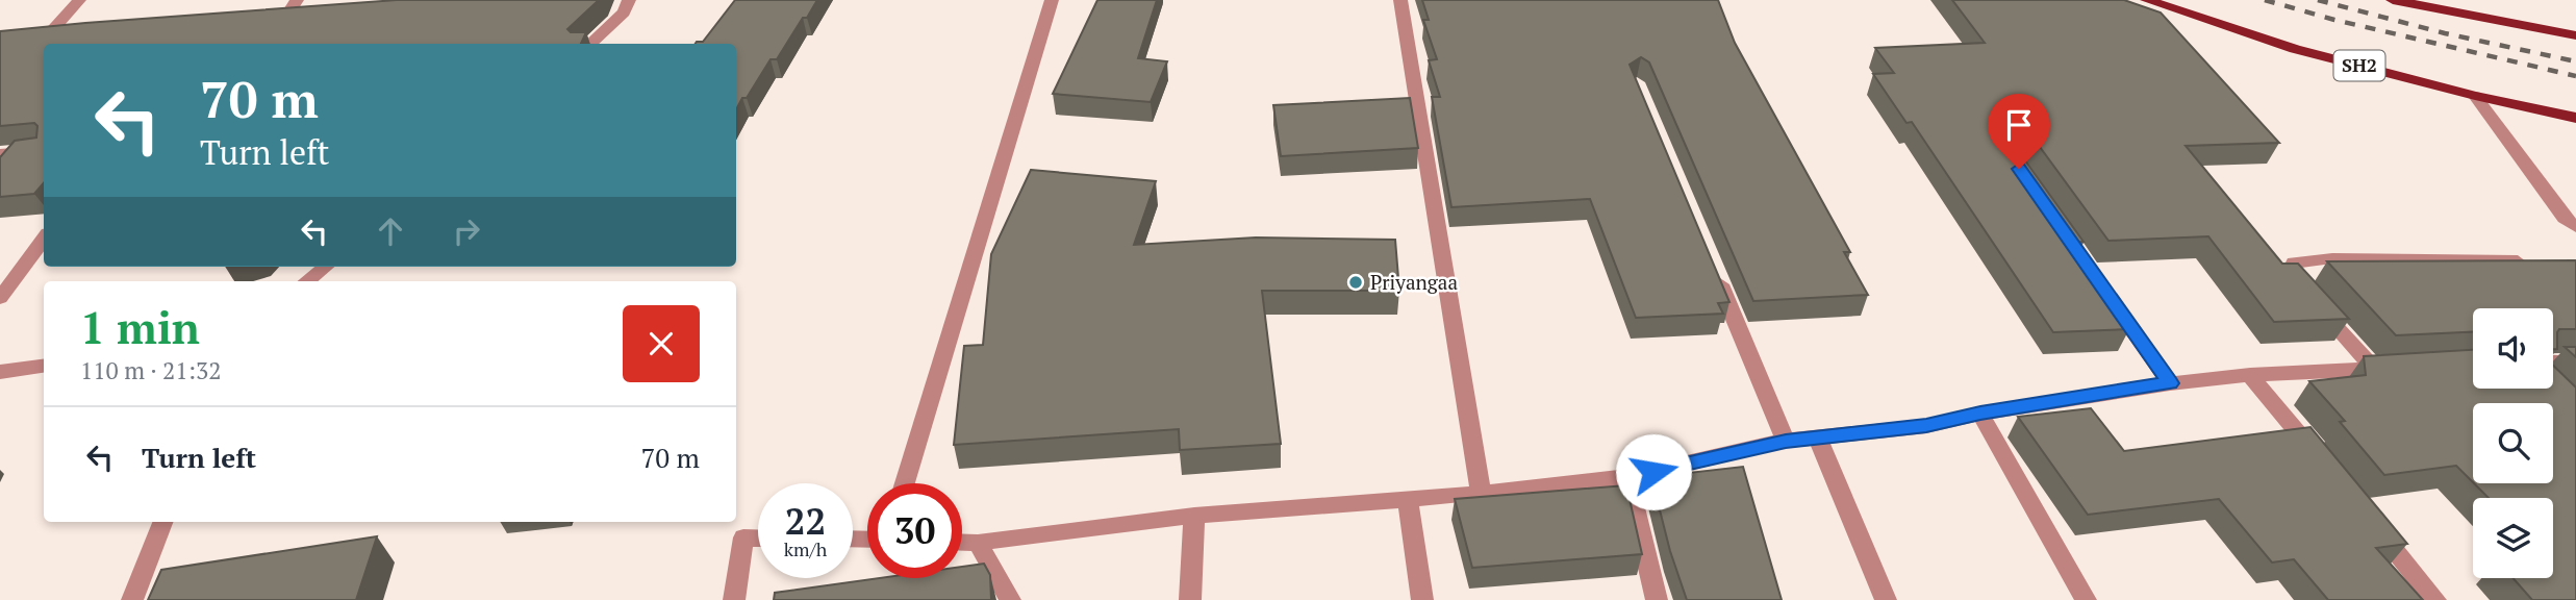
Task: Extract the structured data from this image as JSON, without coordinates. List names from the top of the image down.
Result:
{
  "streets": {
    "main road": ["SH2"]
  },
  "places": ["Priyangaa"],
  "page": {
    "turn": ["70 m", "Turn left"],
    "heading": ["1 min", "110 m · 21:32"],
    "list": [
      {
        "name": "Turn left",
        "value": "70 m"
      }
    ],
    "speed": "22 km/h",
    "limit": "30"
  }
}
